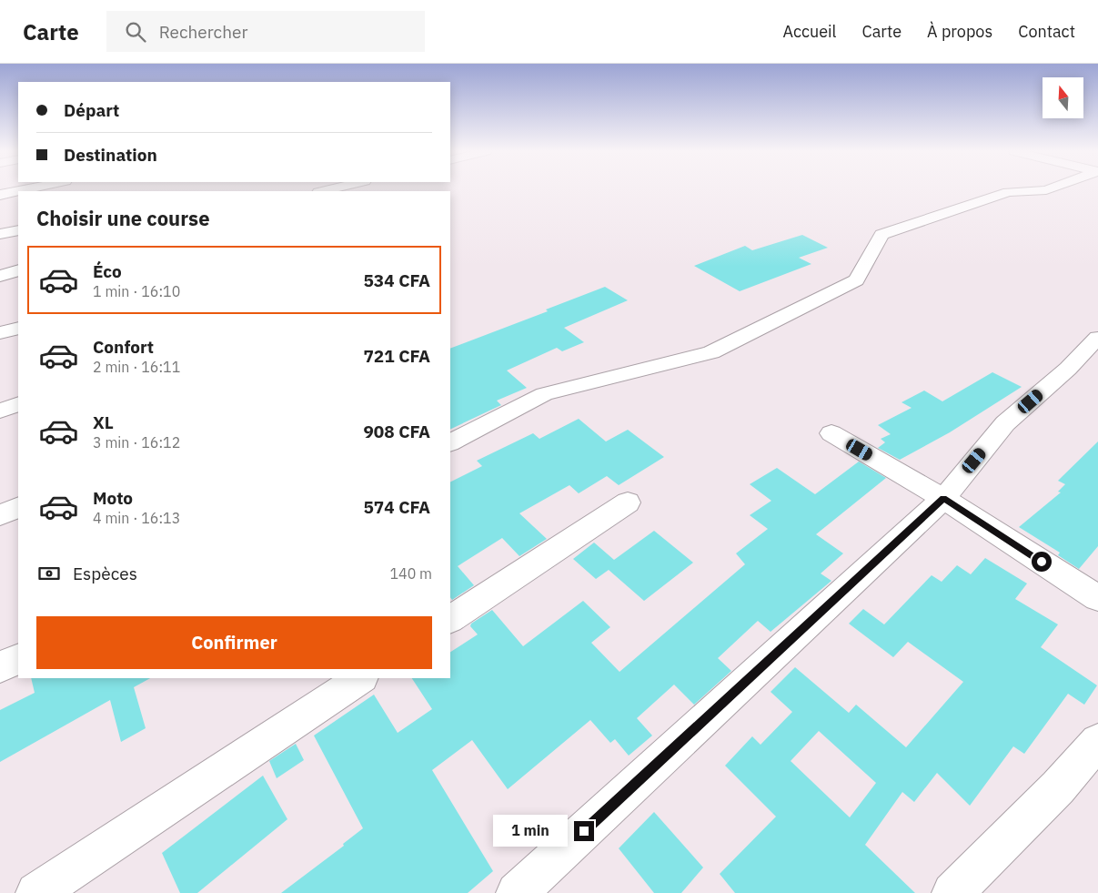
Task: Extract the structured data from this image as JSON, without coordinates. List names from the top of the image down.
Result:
{
  "north": "top",
  "page": {
    "header": "Carte",
    "search": "Rechercher",
    "nav": [
      "Accueil",
      "Carte",
      "À propos",
      "Contact"
    ],
    "banner": ["Départ", "Destination"],
    "heading": "Choisir une course",
    "list": [
      {
        "name": "Éco",
        "note": "1 min · 16:10",
        "value": "534 CFA"
      },
      {
        "name": "Confort",
        "note": "2 min · 16:11",
        "value": "721 CFA"
      },
      {
        "name": "XL",
        "note": "3 min · 16:12",
        "value": "908 CFA"
      },
      {
        "name": "Moto",
        "note": "4 min · 16:13",
        "value": "574 CFA"
      }
    ],
    "pay": ["Espèces", "140 m"],
    "buttons": "Confirmer",
    "bubble": "1 min"
  }
}
